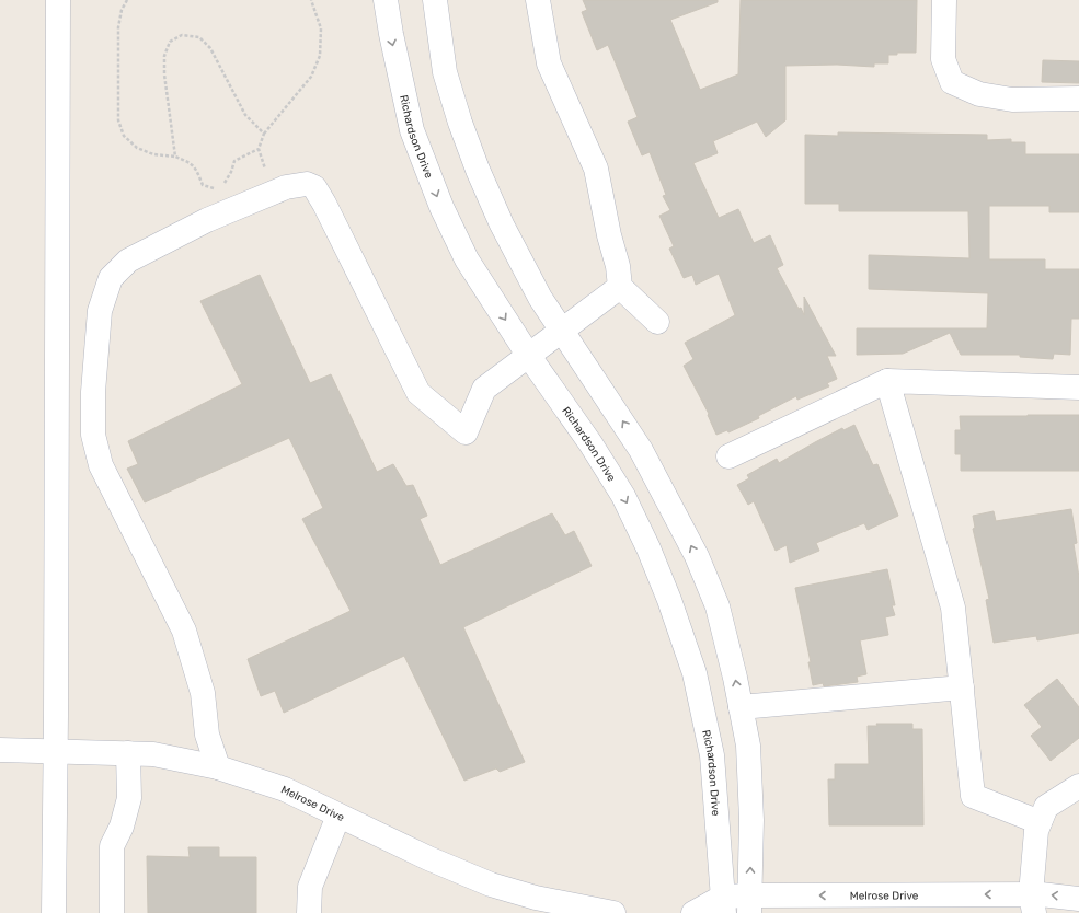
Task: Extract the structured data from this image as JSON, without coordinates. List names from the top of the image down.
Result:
{
  "streets": {
    "street": ["Richardson Drive", "Melrose Drive"]
  },
  "crossings": [
    ["Richardson Drive", "Melrose Drive"]
  ]
}
